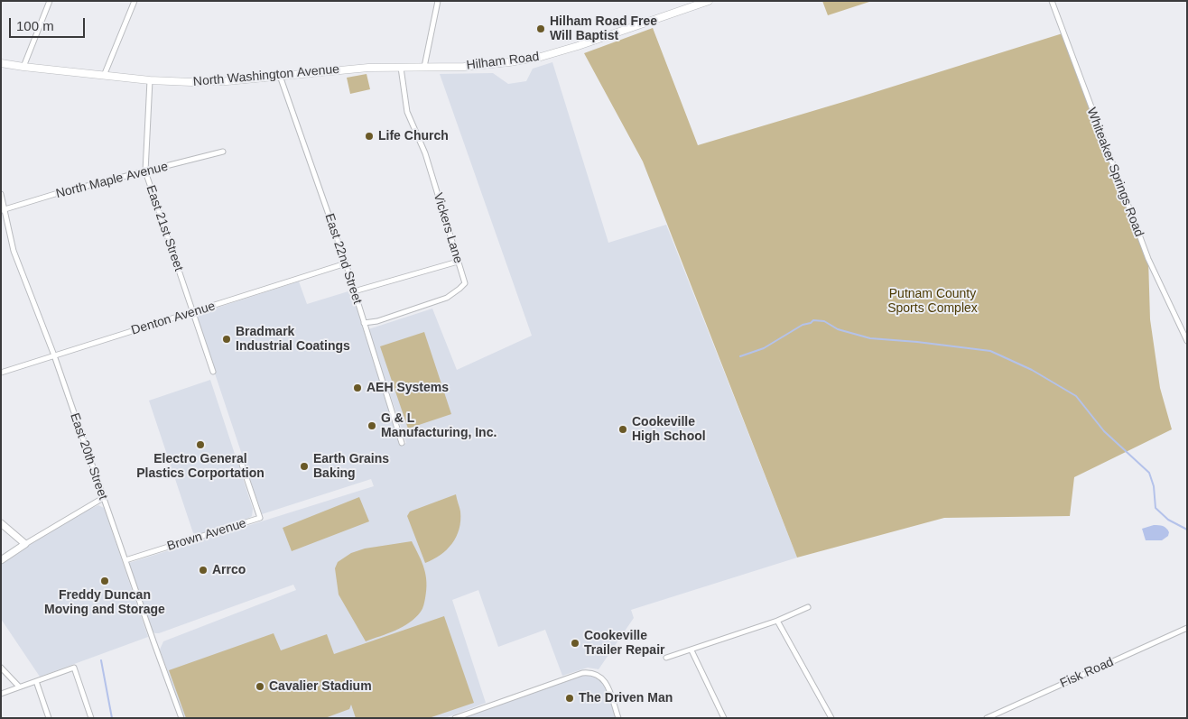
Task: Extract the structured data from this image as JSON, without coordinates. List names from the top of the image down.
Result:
{
  "streets": {
    "main road": ["Hilham Road", "North Washington Avenue"],
    "street": [
      "Whiteaker Springs Road",
      "North Maple Avenue",
      "East 21st Street",
      "Vickers Lane",
      "East 22nd Street",
      "Denton Avenue",
      "East 20th Street",
      "Brown Avenue",
      "Fisk Road"
    ]
  },
  "crossings": [
    ["Hilham Road", "North Washington Avenue"],
    ["North Washington Avenue", "East 21st Street"],
    ["North Washington Avenue", "Vickers Lane"],
    ["North Washington Avenue", "East 22nd Street"],
    ["North Maple Avenue", "East 21st Street"],
    ["North Maple Avenue", "East 20th Street"],
    ["East 21st Street", "Denton Avenue"],
    ["Vickers Lane", "East 22nd Street"],
    ["East 22nd Street", "Denton Avenue"],
    ["Denton Avenue", "East 20th Street"],
    ["East 20th Street", "Brown Avenue"]
  ],
  "parks": ["Putnam County Sports Complex"],
  "places": [
    "Hilham Road Free Will Baptist",
    "Life Church",
    "Bradmark Industrial Coatings",
    "AEH Systems",
    "G & L Manufacturing, Inc.",
    "Cookeville High School",
    "Electro General Plastics Corportation",
    "Earth Grains Baking",
    "Arrco",
    "Freddy Duncan Moving and Storage",
    "Cookeville Trailer Repair",
    "Cavalier Stadium",
    "The Driven Man"
  ],
  "scale_bar": "100 m"
}
